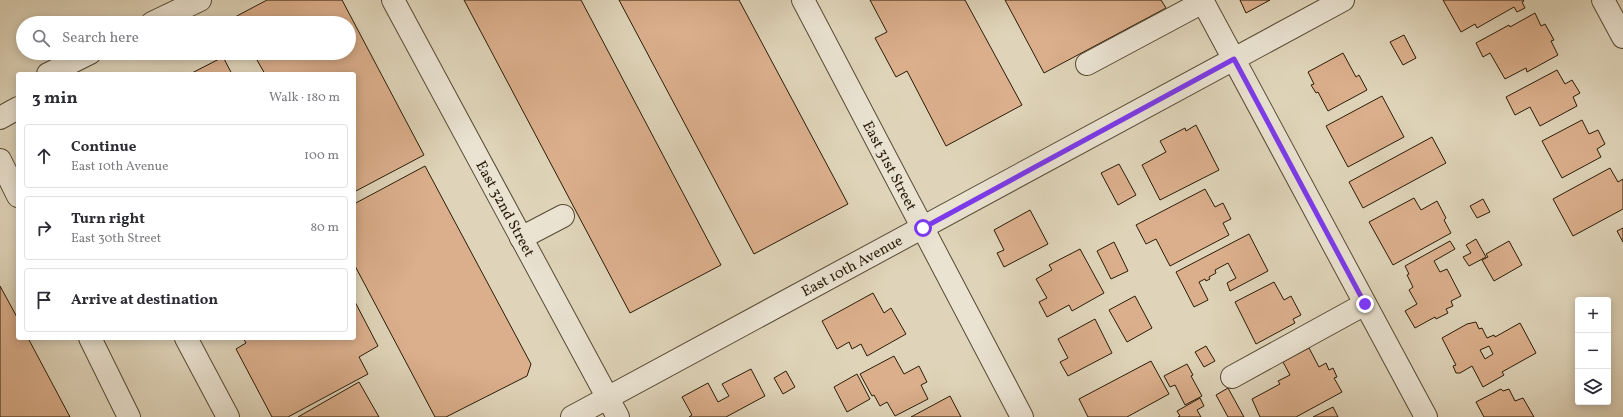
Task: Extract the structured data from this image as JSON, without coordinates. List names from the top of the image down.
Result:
{
  "streets": {
    "street": ["East 31st Street", "East 32nd Street", "East 10th Avenue"]
  },
  "crossings": [
    ["East 31st Street", "East 10th Avenue"],
    ["East 32nd Street", "East 10th Avenue"]
  ],
  "page": {
    "search": "Search here",
    "heading": ["3 min", "Walk · 180 m"],
    "list": [
      ["Continue", "East 10th Avenue", "100 m"],
      ["Turn right", "East 30th Street", "80 m"],
      "Arrive at destination"
    ],
    "map_buttons": ["+", "−"]
  }
}
